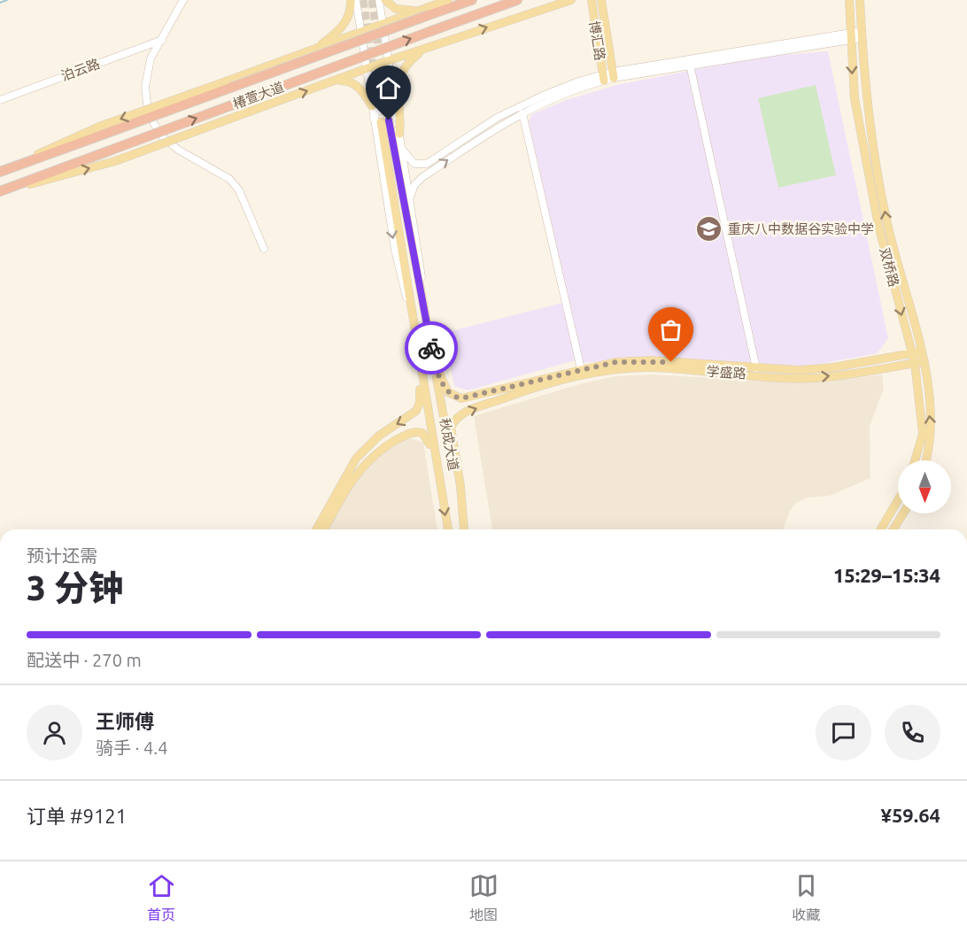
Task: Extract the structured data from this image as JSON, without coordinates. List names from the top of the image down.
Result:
{
  "streets": {
    "highway": ["椿萱大道"],
    "main road": [
      "博汇路",
      "双桥路",
      "学盛路",
      "秋成大道"
    ],
    "street": ["泊云路"]
  },
  "crossings": [
    ["双桥路", "学盛路"],
    ["学盛路", "秋成大道"]
  ],
  "places": {
    "school or university": ["重庆八中数据谷实验中学"]
  },
  "north": "bottom",
  "page": {
    "heading": ["3 分钟", "预计还需", "15:29–15:34"],
    "panel": [
      "王师傅",
      "骑手 · 4.4",
      "订单 #9121",
      "¥59.64"
    ],
    "bar": "配送中 · 270 m",
    "tabs": ["首页", "地图", "收藏"]
  }
}
